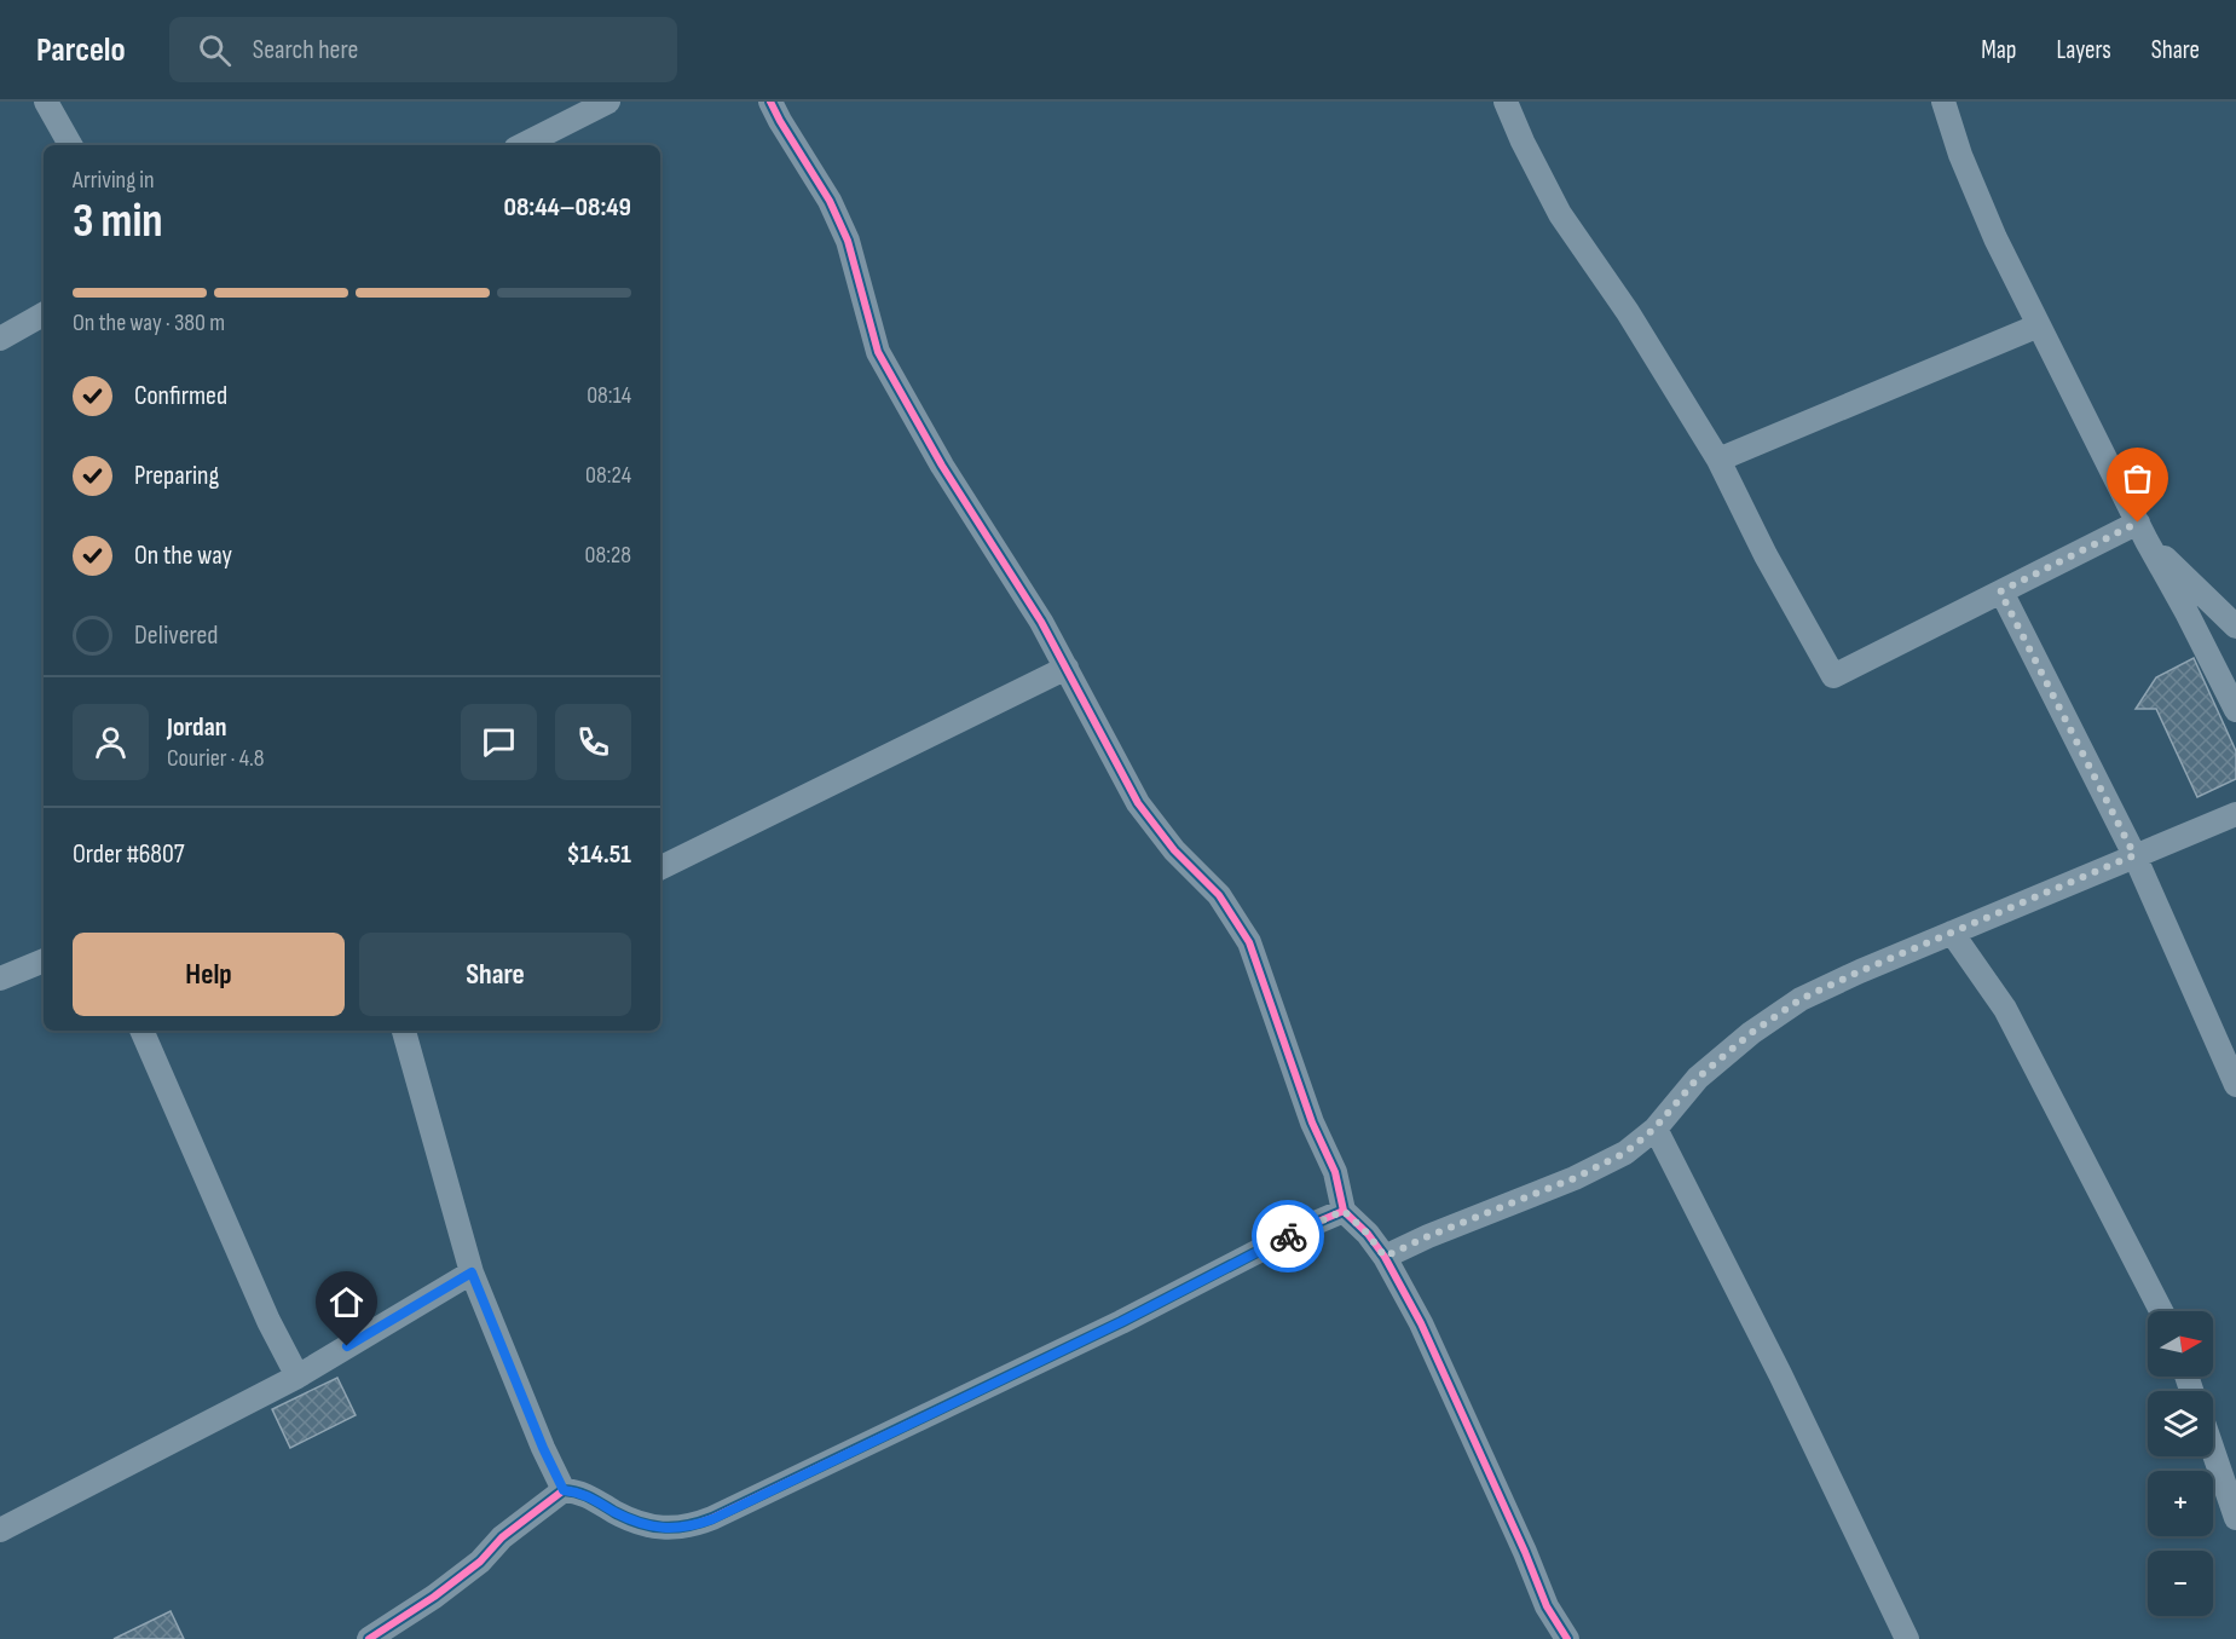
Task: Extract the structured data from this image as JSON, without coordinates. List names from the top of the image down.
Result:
{
  "north": "right",
  "page": {
    "header": "Parcelo",
    "search": "Search here",
    "nav": ["Map", "Layers", "Share"],
    "heading": ["3 min", "Arriving in", "08:44–08:49"],
    "panel": [
      "Jordan",
      "Courier · 4.8",
      "Order #6807",
      "$14.51"
    ],
    "bar": "On the way · 380 m",
    "list": [
      ["Confirmed", "08:14"],
      ["Preparing", "08:24"],
      ["On the way", "08:28"],
      "Delivered"
    ],
    "buttons": ["Help", "Share"],
    "map_buttons": ["+", "−"]
  }
}
